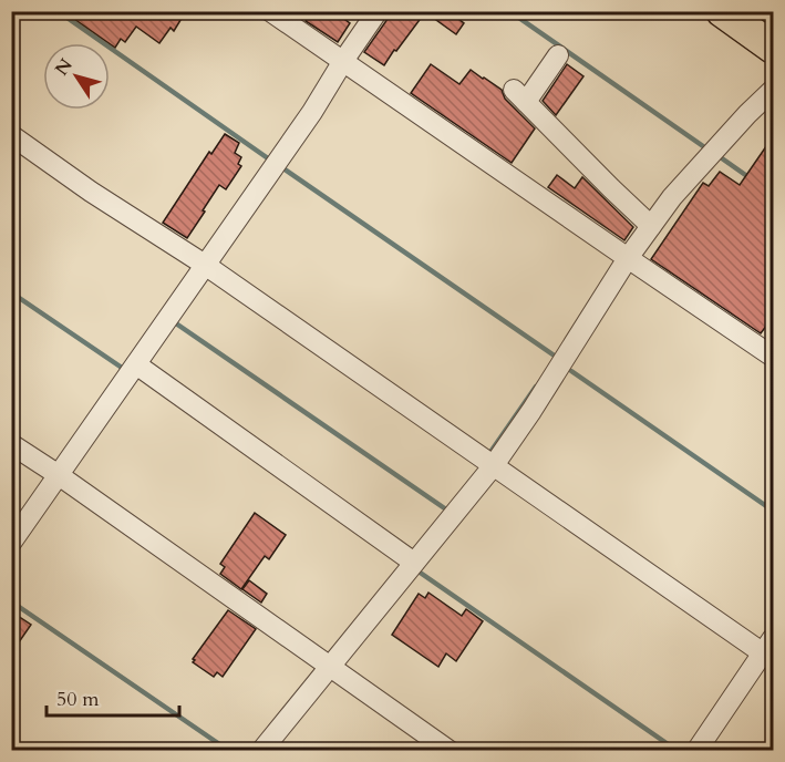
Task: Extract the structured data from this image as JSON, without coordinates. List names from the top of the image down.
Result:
{
  "scale_bar": "50 m",
  "north": "top left"
}
